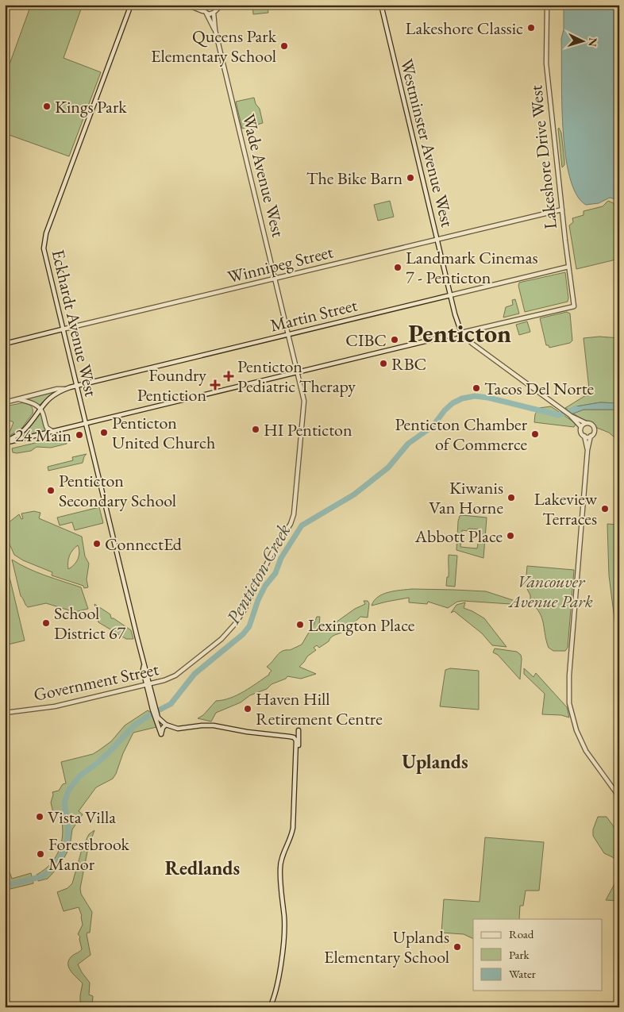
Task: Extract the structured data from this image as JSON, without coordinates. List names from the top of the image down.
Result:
{
  "streets": {
    "street": [
      "Westminster Avenue West",
      "Lakeshore Drive West",
      "Wade Avenue West",
      "Winnipeg Street",
      "Martin Street",
      "Eckhardt Avenue West",
      "Government Street"
    ]
  },
  "crossings": [
    ["Westminster Avenue West", "Winnipeg Street"],
    ["Westminster Avenue West", "Martin Street"],
    ["Lakeshore Drive West", "Winnipeg Street"],
    ["Lakeshore Drive West", "Martin Street"],
    ["Wade Avenue West", "Winnipeg Street"],
    ["Wade Avenue West", "Martin Street"],
    ["Wade Avenue West", "Government Street"],
    ["Winnipeg Street", "Eckhardt Avenue West"],
    ["Martin Street", "Eckhardt Avenue West"],
    ["Eckhardt Avenue West", "Government Street"]
  ],
  "districts": ["Penticton", "Uplands", "Redlands"],
  "water": ["Penticton Creek"],
  "parks": ["Vancouver Avenue Park"],
  "places": {
    "other": [
      "Lakeshore Classic",
      "Queens Park Elementary School",
      "Kings Park",
      "The Bike Barn",
      "Landmark Cinemas 7 - Penticton",
      "CIBC",
      "RBC",
      "Tacos Del Norte",
      "HI Penticton",
      "Penticton United Church",
      "Penticton Chamber of Commerce",
      "24 Main",
      "Penticton Secondary School",
      "Kiwanis Van Horne",
      "Lakeview Terraces",
      "Abbott Place",
      "ConnectEd",
      "School District 67",
      "Lexington Place",
      "Haven Hill Retirement Centre",
      "Vista Villa",
      "Forestbrook Manor",
      "Uplands Elementary School"
    ],
    "health": ["Penticton Pediatric Therapy", "Foundry Pentiction"]
  },
  "legend": ["Road", "Park", "Water"],
  "north": "right"
}
